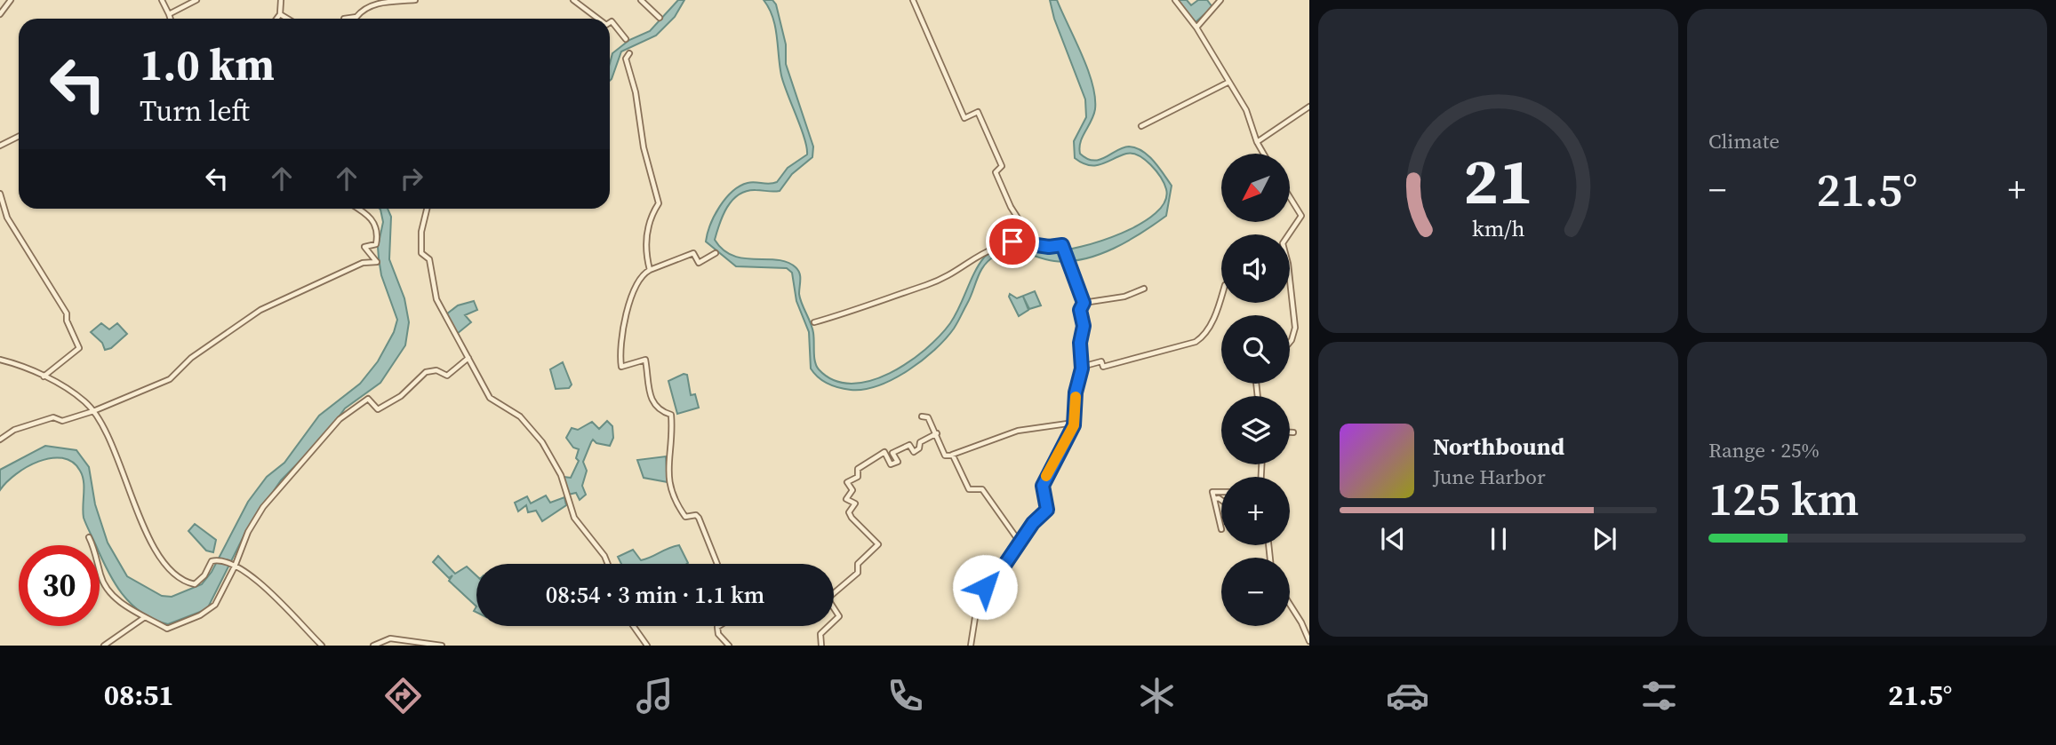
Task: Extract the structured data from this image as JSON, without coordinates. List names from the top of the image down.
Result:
{
  "north": "bottom left",
  "page": {
    "tile": [
      "Climate",
      ["Range · 25%", "125 km"]
    ],
    "turn": ["1.0 km", "Turn left"],
    "map_buttons": ["+", "−"],
    "heat": ["−", "21.5°", "+"],
    "song": ["Northbound", "June Harbor"],
    "limit": "30",
    "trip": "08:54 · 3 min · 1.1 km",
    "tabs": ["08:51", "21.5°"],
    "gauge": ["21", "km/h"]
  }
}
